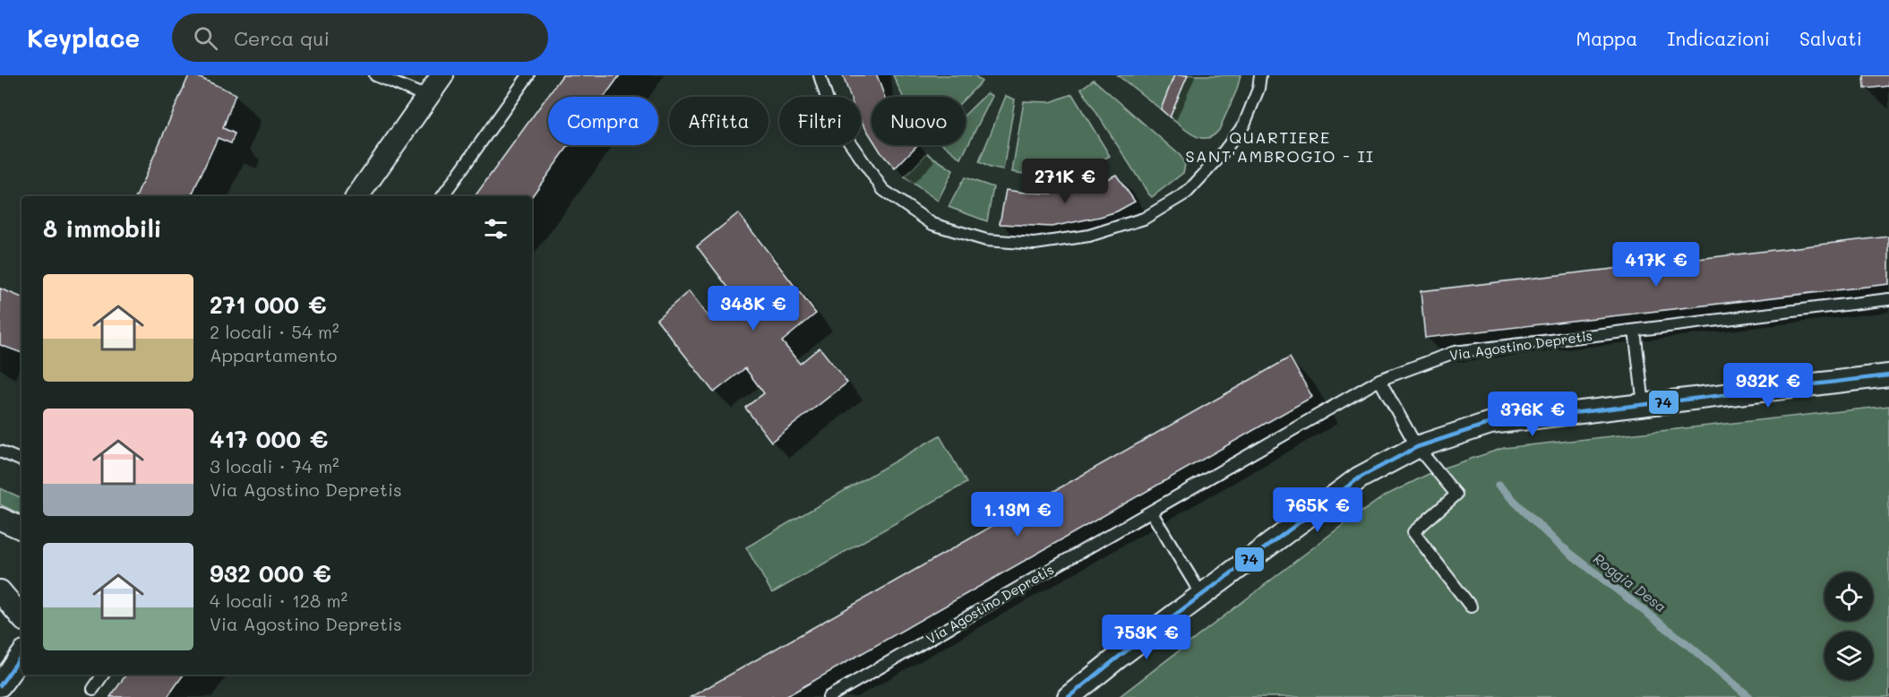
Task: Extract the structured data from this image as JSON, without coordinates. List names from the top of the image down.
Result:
{
  "streets": {
    "lane": ["Via Agostino Depretis"]
  },
  "districts": ["QUARTIERE SANT'AMBROGIO - II"],
  "water": ["Roggia Desa"],
  "lines": ["transit line 74"],
  "page": {
    "header": "Keyplace",
    "search": "Cerca qui",
    "nav": ["Mappa", "Indicazioni", "Salvati"],
    "chip": [
      "Compra",
      "Affitta",
      "Filtri",
      "Nuovo"
    ],
    "price": [
      "271K €",
      "417K €",
      "348K €",
      "932K €",
      "376K €",
      "765K €",
      "1.13M €",
      "753K €"
    ],
    "heading": "8 immobili",
    "list": [
      {
        "name": "271 000 €",
        "note": "2 locali · 54 m² · Appartamento"
      },
      {
        "name": "417 000 €",
        "note": "3 locali · 74 m² · Via Agostino Depretis"
      },
      {
        "name": "932 000 €",
        "note": "4 locali · 128 m² · Via Agostino Depretis"
      }
    ]
  }
}
